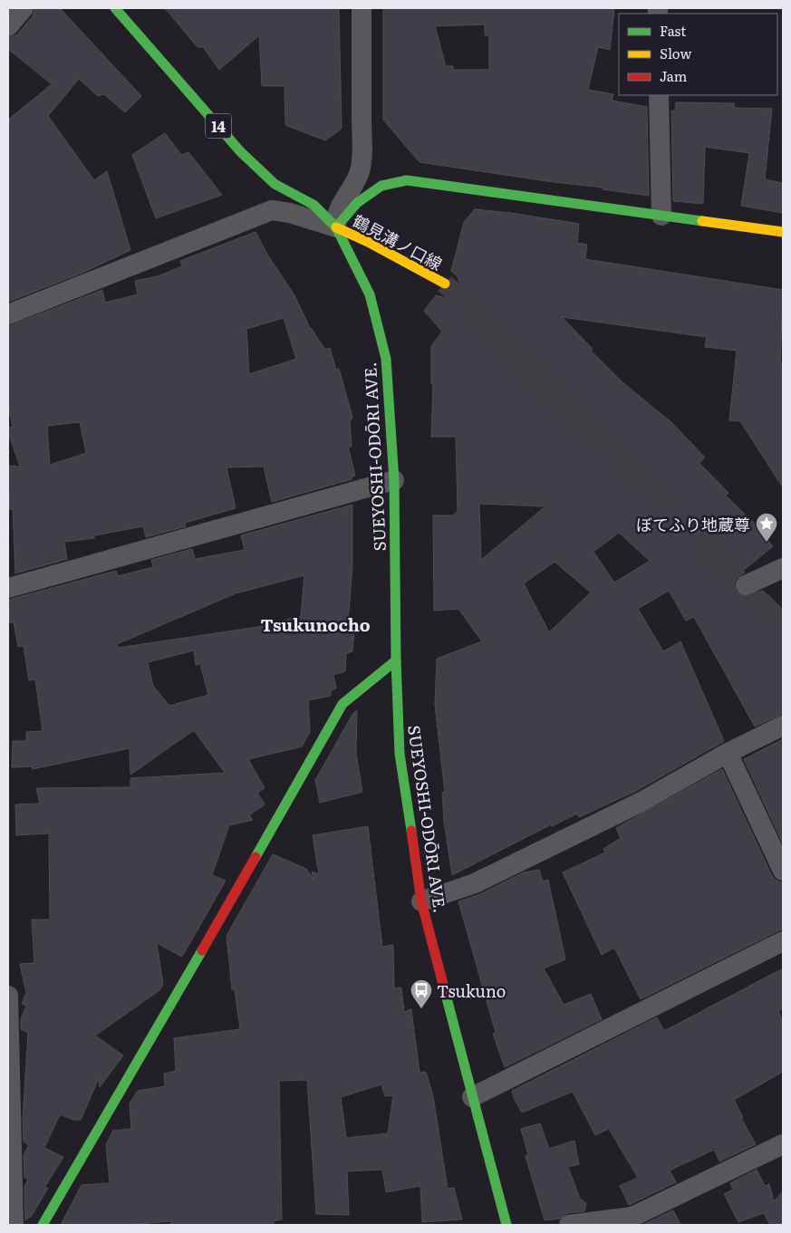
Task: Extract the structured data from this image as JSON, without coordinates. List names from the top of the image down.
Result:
{
  "streets": {
    "street": ["14", "鶴見溝ノ口線", "SUEYOSHI-ODŌRI AVE."]
  },
  "crossings": [
    ["14", "鶴見溝ノ口線"],
    ["14", "SUEYOSHI-ODŌRI AVE."],
    ["鶴見溝ノ口線", "SUEYOSHI-ODŌRI AVE."]
  ],
  "districts": ["Tsukunocho"],
  "places": {
    "place": ["ぼてふり地蔵尊"],
    "bus stop": ["Tsukuno"]
  },
  "legend": ["Fast", "Slow", "Jam"]
}
